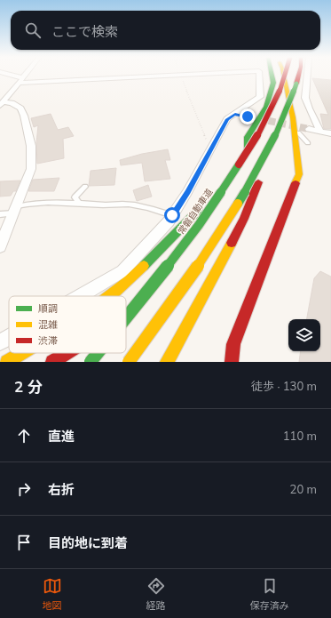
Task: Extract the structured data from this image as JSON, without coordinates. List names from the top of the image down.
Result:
{
  "streets": {
    "highway": ["常磐自動車道"]
  },
  "legend": ["順調", "混雑", "渋滞"],
  "page": {
    "search": "ここで検索",
    "heading": ["2 分", "徒歩 · 130 m"],
    "list": [
      ["直進", "110 m"],
      ["右折", "20 m"],
      "目的地に到着"
    ],
    "nav": ["地図", "経路", "保存済み"]
  }
}
